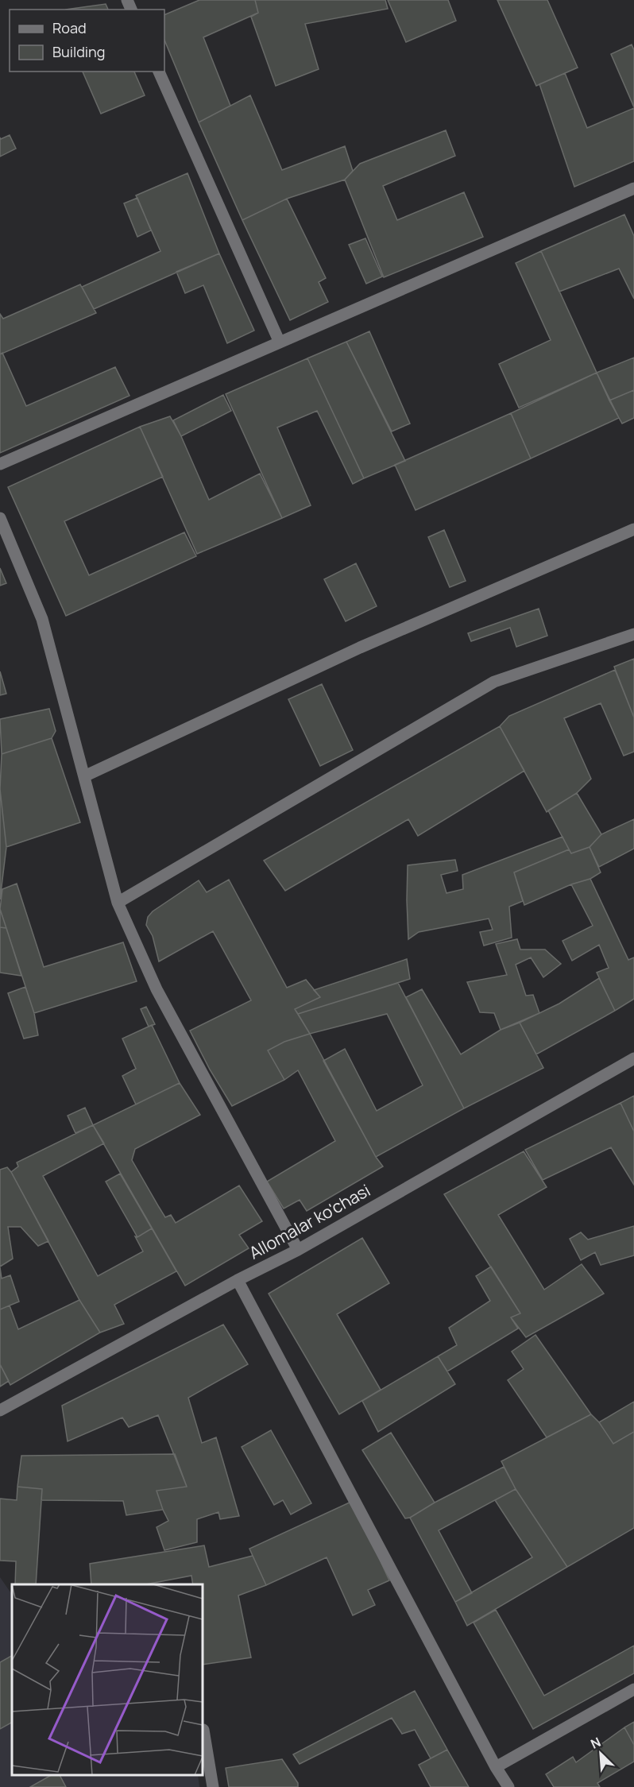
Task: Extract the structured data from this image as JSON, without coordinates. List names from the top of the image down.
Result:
{
  "streets": {
    "street": ["Allomalar ko'chasi"]
  },
  "legend": ["Road", "Building"],
  "north": "top left"
}
